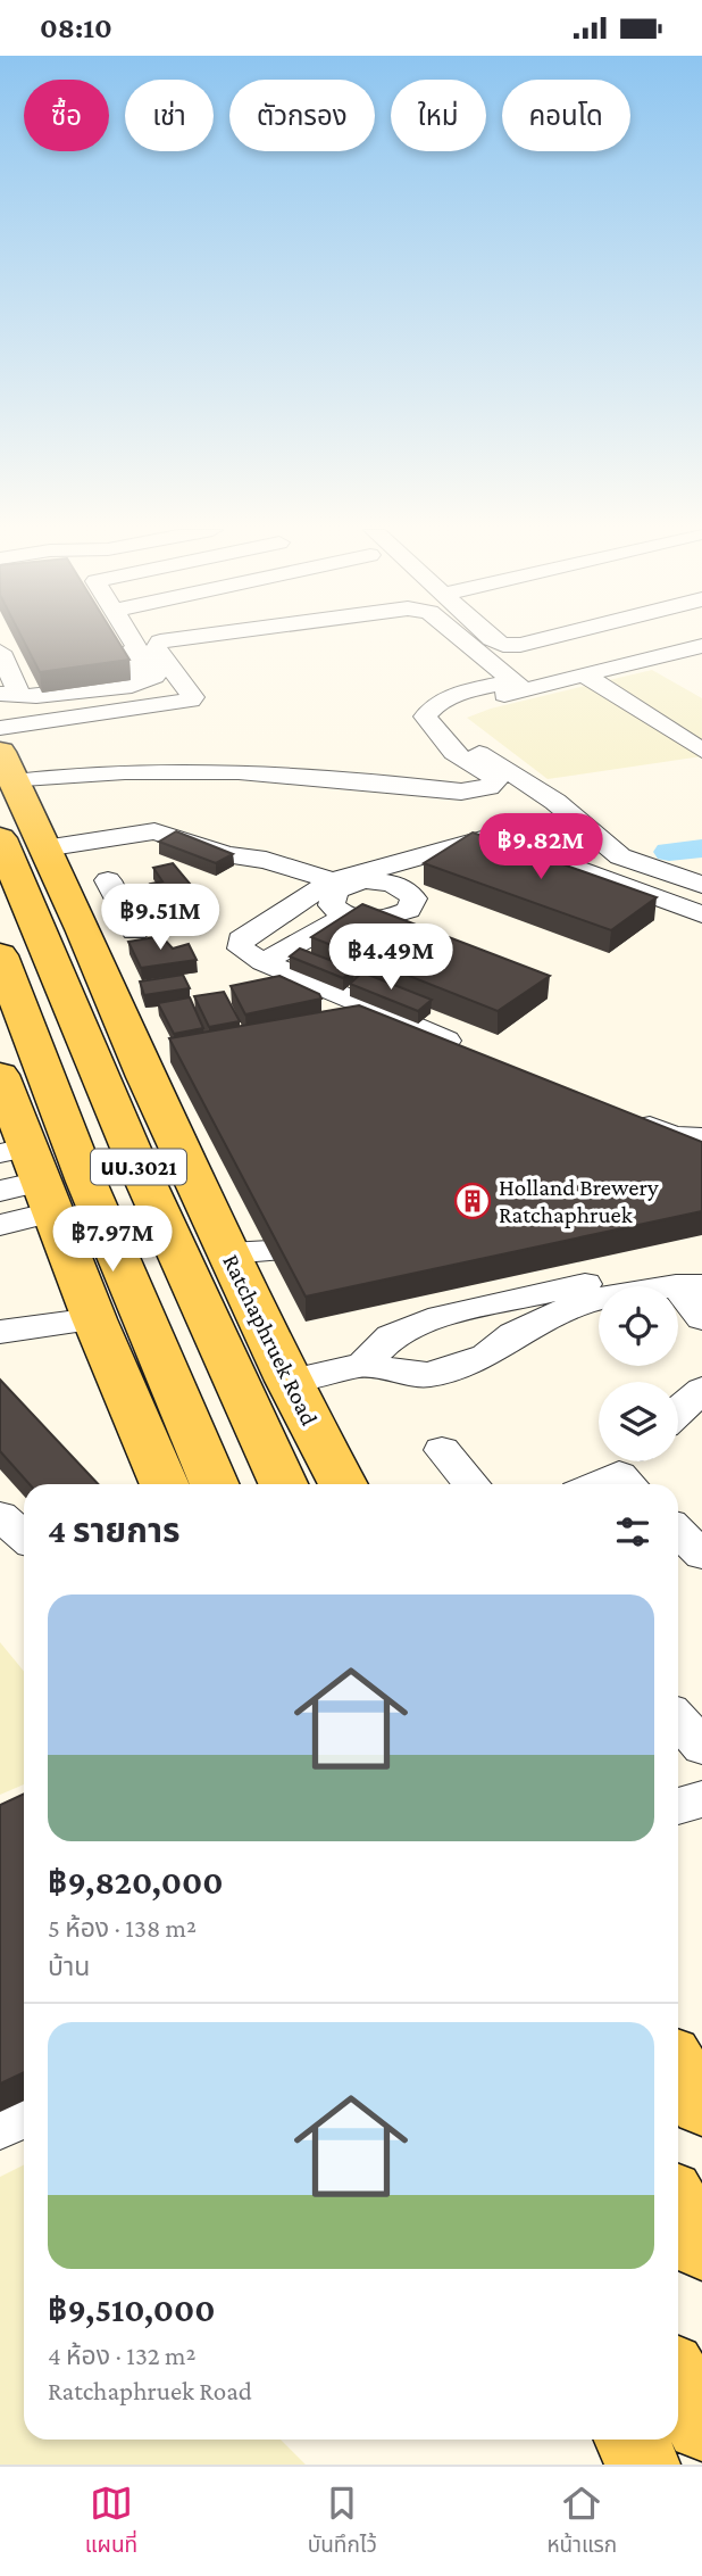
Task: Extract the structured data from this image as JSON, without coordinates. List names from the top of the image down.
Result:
{
  "streets": {
    "main road": ["นบ.3021", "Ratchaphruek Road"]
  },
  "places": {
    "building": ["Holland Brewery Ratchaphruek"]
  },
  "page": {
    "status": "08:10",
    "chip": [
      "ซื้อ",
      "เช่า",
      "ตัวกรอง",
      "ใหม่",
      "คอนโด"
    ],
    "price": [
      "฿9.82M",
      "฿9.51M",
      "฿4.49M",
      "฿7.97M"
    ],
    "heading": "4 รายการ",
    "list": [
      {
        "name": "฿9,820,000",
        "note": "5 ห้อง · 138 m² · บ้าน"
      },
      {
        "name": "฿9,510,000",
        "note": "4 ห้อง · 132 m² · Ratchaphruek Road"
      }
    ],
    "tabs": ["แผนที่", "บันทึกไว้", "หน้าแรก"]
  }
}
